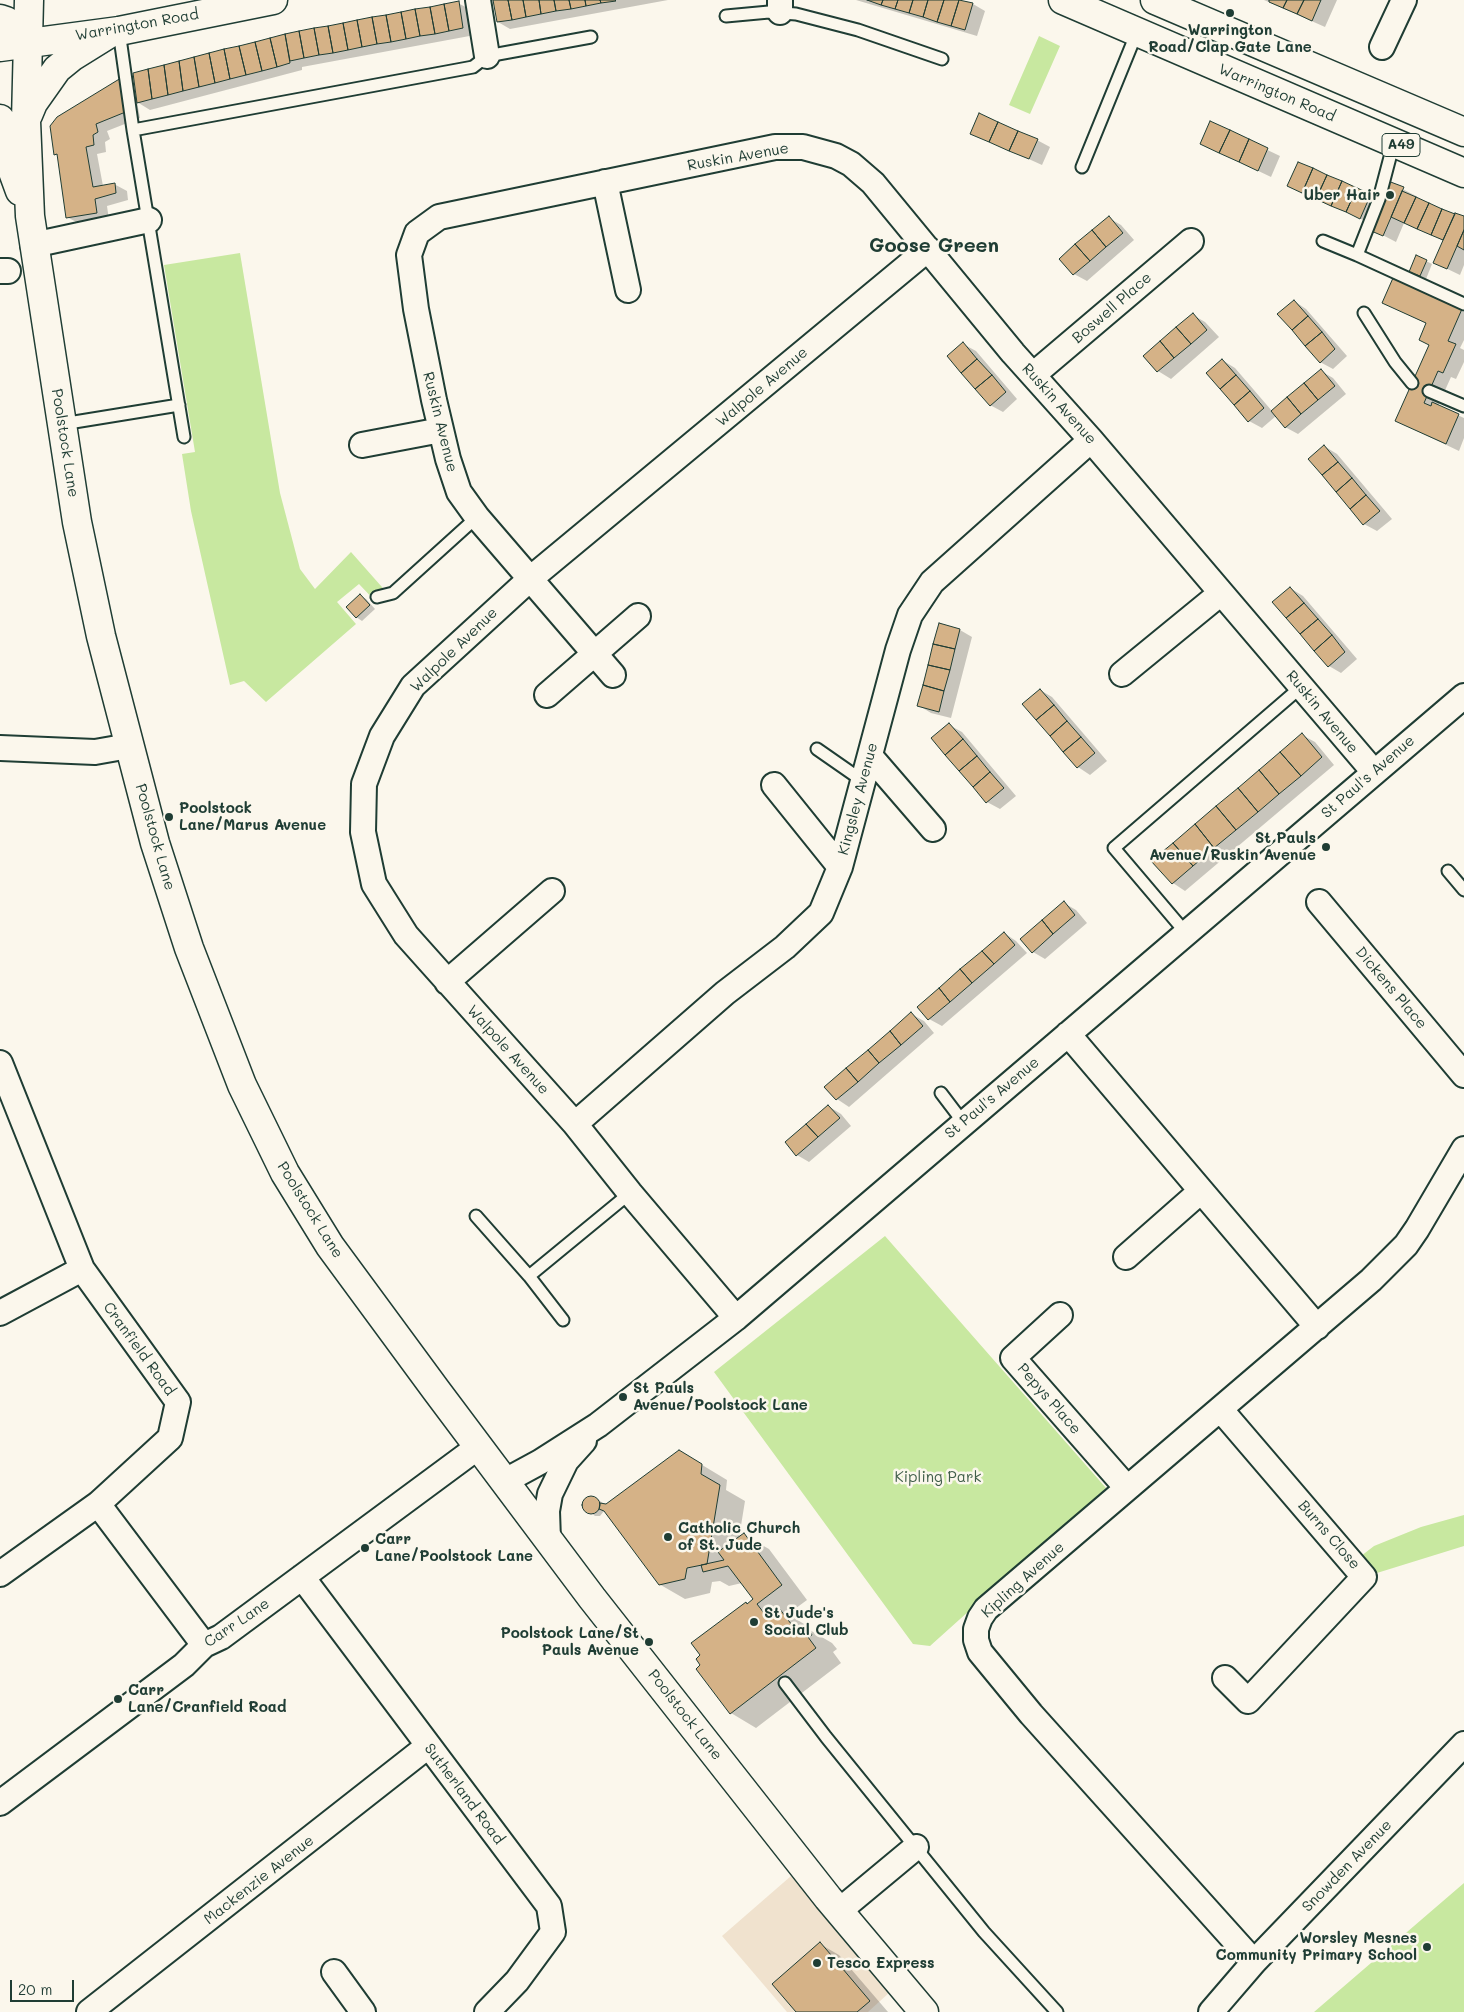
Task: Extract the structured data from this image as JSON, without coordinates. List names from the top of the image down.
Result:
{
  "streets": {
    "main road": ["Warrington Road", "A49", "Poolstock Lane"],
    "street": [
      "Ruskin Avenue",
      "Boswell Place",
      "Walpole Avenue",
      "St Paul's Avenue",
      "Kingsley Avenue",
      "Dickens Place",
      "Cranfield Road",
      "Pepys Place",
      "Burns Close",
      "Kipling Avenue",
      "Carr Lane",
      "Sutherland Road",
      "Snowden Avenue",
      "Mackenzie Avenue"
    ]
  },
  "crossings": [
    ["Warrington Road", "Poolstock Lane"],
    ["Ruskin Avenue", "Boswell Place"],
    ["Ruskin Avenue", "Walpole Avenue"],
    ["Ruskin Avenue", "St Paul's Avenue"],
    ["Ruskin Avenue", "Kingsley Avenue"],
    ["Walpole Avenue", "St Paul's Avenue"],
    ["Walpole Avenue", "Kingsley Avenue"],
    ["Poolstock Lane", "St Paul's Avenue"],
    ["Poolstock Lane", "Carr Lane"],
    ["Pepys Place", "Kipling Avenue"],
    ["Burns Close", "Kipling Avenue"],
    ["Kipling Avenue", "Snowden Avenue"],
    ["Carr Lane", "Sutherland Road"],
    ["Sutherland Road", "Mackenzie Avenue"]
  ],
  "districts": ["Goose Green"],
  "parks": ["Kipling Park"],
  "places": [
    "Warrington Road/Clap Gate Lane",
    "Uber Hair",
    "Poolstock Lane/Marus Avenue",
    "St Pauls Avenue/Ruskin Avenue",
    "St Pauls Avenue/Poolstock Lane",
    "Catholic Church of St. Jude",
    "Carr Lane/Poolstock Lane",
    "St Jude's Social Club",
    "Poolstock Lane/St Pauls Avenue",
    "Carr Lane/Cranfield Road",
    "Worsley Mesnes Community Primary School",
    "Tesco Express"
  ],
  "scale_bar": "20 m"
}
